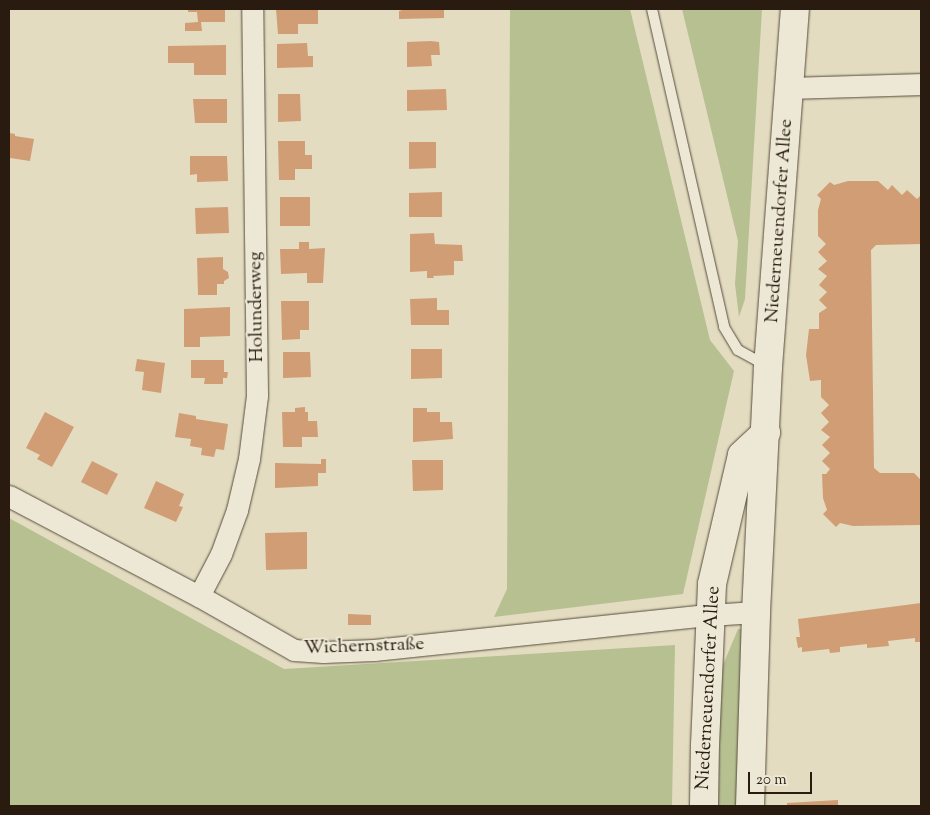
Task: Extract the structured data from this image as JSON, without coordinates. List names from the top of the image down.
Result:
{
  "streets": {
    "main road": ["Niederneuendorfer Allee"],
    "street": ["Holunderweg", "Wichernstraße"]
  },
  "crossings": [
    ["Niederneuendorfer Allee", "Wichernstraße"],
    ["Holunderweg", "Wichernstraße"]
  ],
  "scale_bar": "20 m"
}
